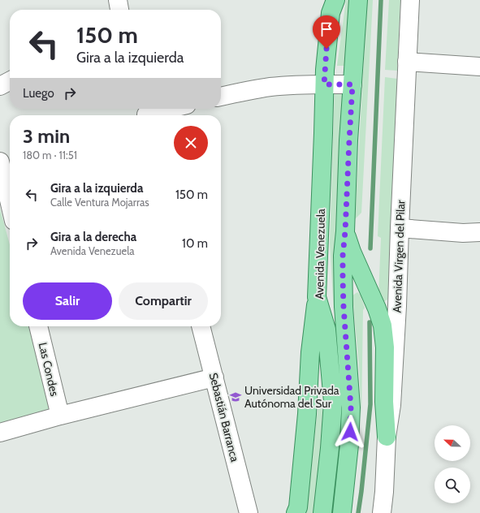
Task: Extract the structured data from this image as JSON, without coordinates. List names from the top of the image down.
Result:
{
  "streets": {
    "main road": ["Avenida Venezuela"],
    "street": ["Avenida Virgen del Pilar", "Las Condes", "Sebastián Barranca"]
  },
  "places": {
    "school or university": ["Universidad Privada Autónoma del Sur"]
  },
  "north": "left",
  "page": {
    "turn": ["150 m", "Gira a la izquierda"],
    "then": "Luego",
    "heading": ["3 min", "180 m · 11:51"],
    "list": [
      {
        "name": "Gira a la izquierda",
        "note": "Calle Ventura Mojarras",
        "value": "150 m"
      },
      {
        "name": "Gira a la derecha",
        "note": "Avenida Venezuela",
        "value": "10 m"
      }
    ],
    "buttons": ["Salir", "Compartir"]
  }
}
